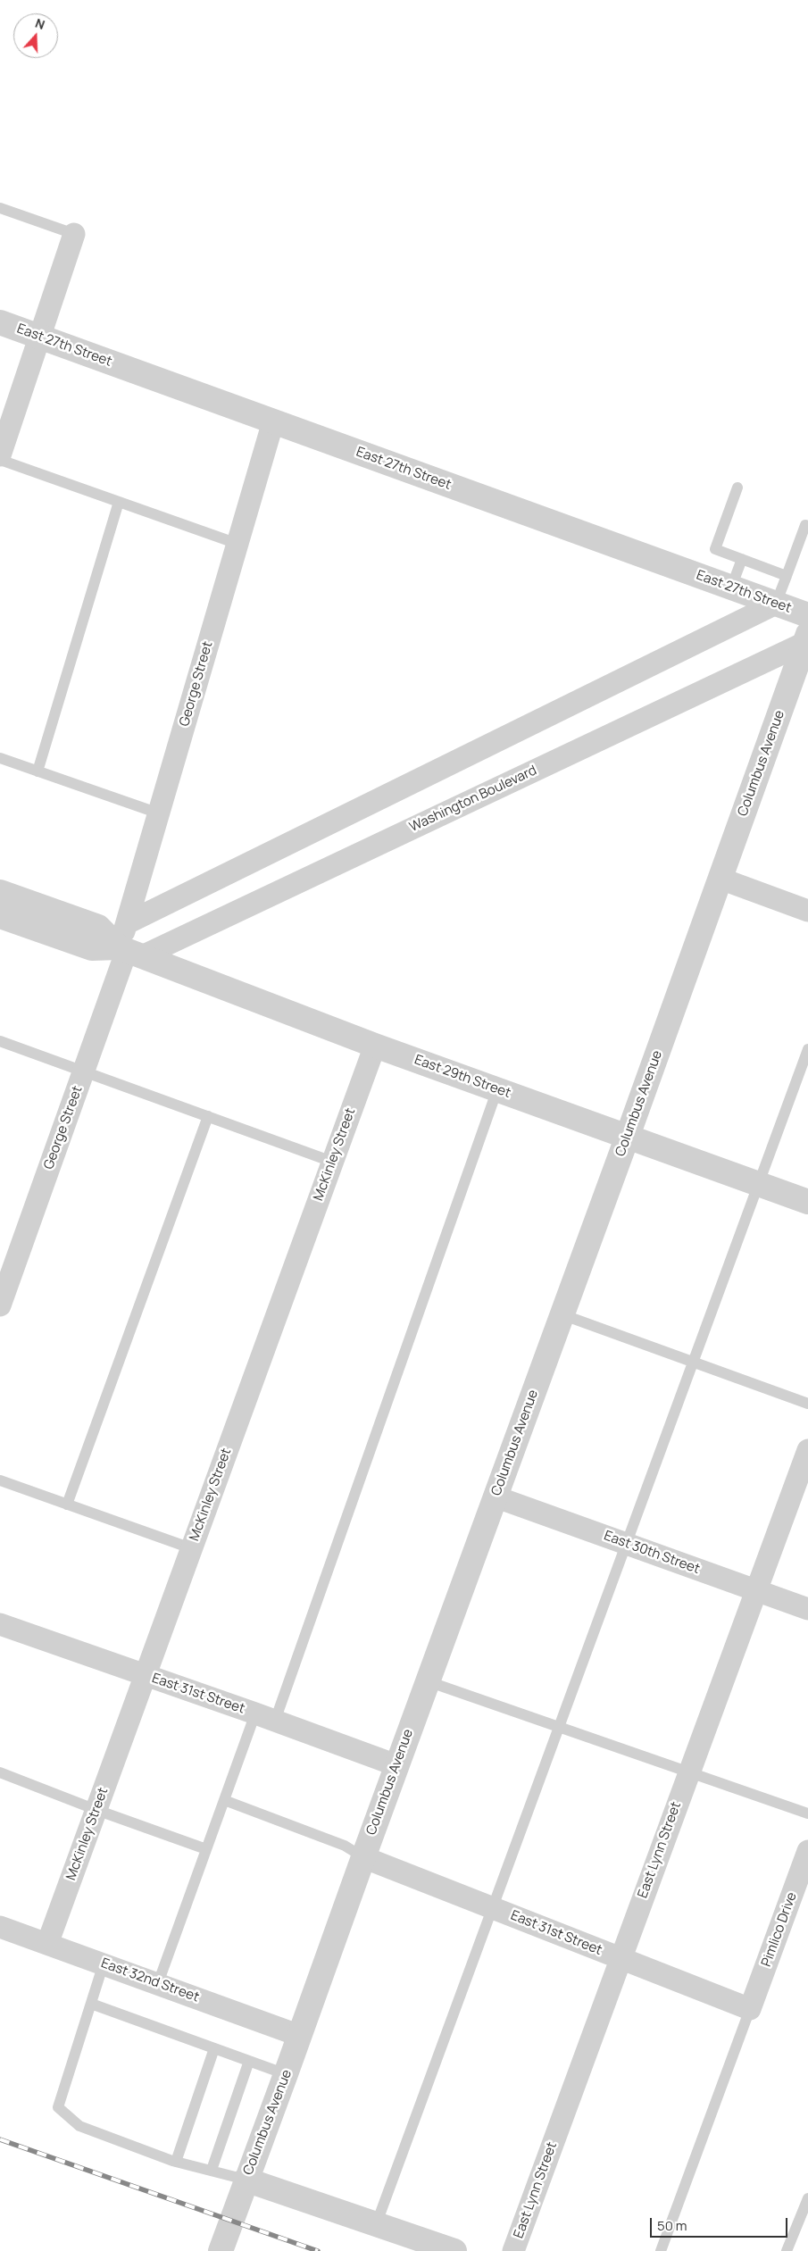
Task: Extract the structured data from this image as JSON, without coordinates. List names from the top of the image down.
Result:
{
  "streets": {
    "street": [
      "East 27th Street",
      "George Street",
      "Columbus Avenue",
      "Washington Boulevard",
      "East 29th Street",
      "McKinley Street",
      "East 30th Street",
      "East 31st Street",
      "East Lynn Street",
      "Pimlico Drive",
      "East 32nd Street"
    ]
  },
  "crossings": [
    ["East 27th Street", "George Street"],
    ["George Street", "Washington Boulevard"],
    ["George Street", "East 29th Street"],
    ["Columbus Avenue", "Washington Boulevard"],
    ["Columbus Avenue", "East 29th Street"],
    ["Columbus Avenue", "East 30th Street"],
    ["Columbus Avenue", "East 31st Street"],
    ["Columbus Avenue", "East 32nd Street"],
    ["Washington Boulevard", "East 29th Street"],
    ["East 29th Street", "McKinley Street"],
    ["McKinley Street", "East 31st Street"],
    ["McKinley Street", "East 32nd Street"],
    ["East 30th Street", "East Lynn Street"],
    ["East 31st Street", "East Lynn Street"],
    ["East 31st Street", "Pimlico Drive"]
  ],
  "scale_bar": "50 m",
  "north": "top"
}
